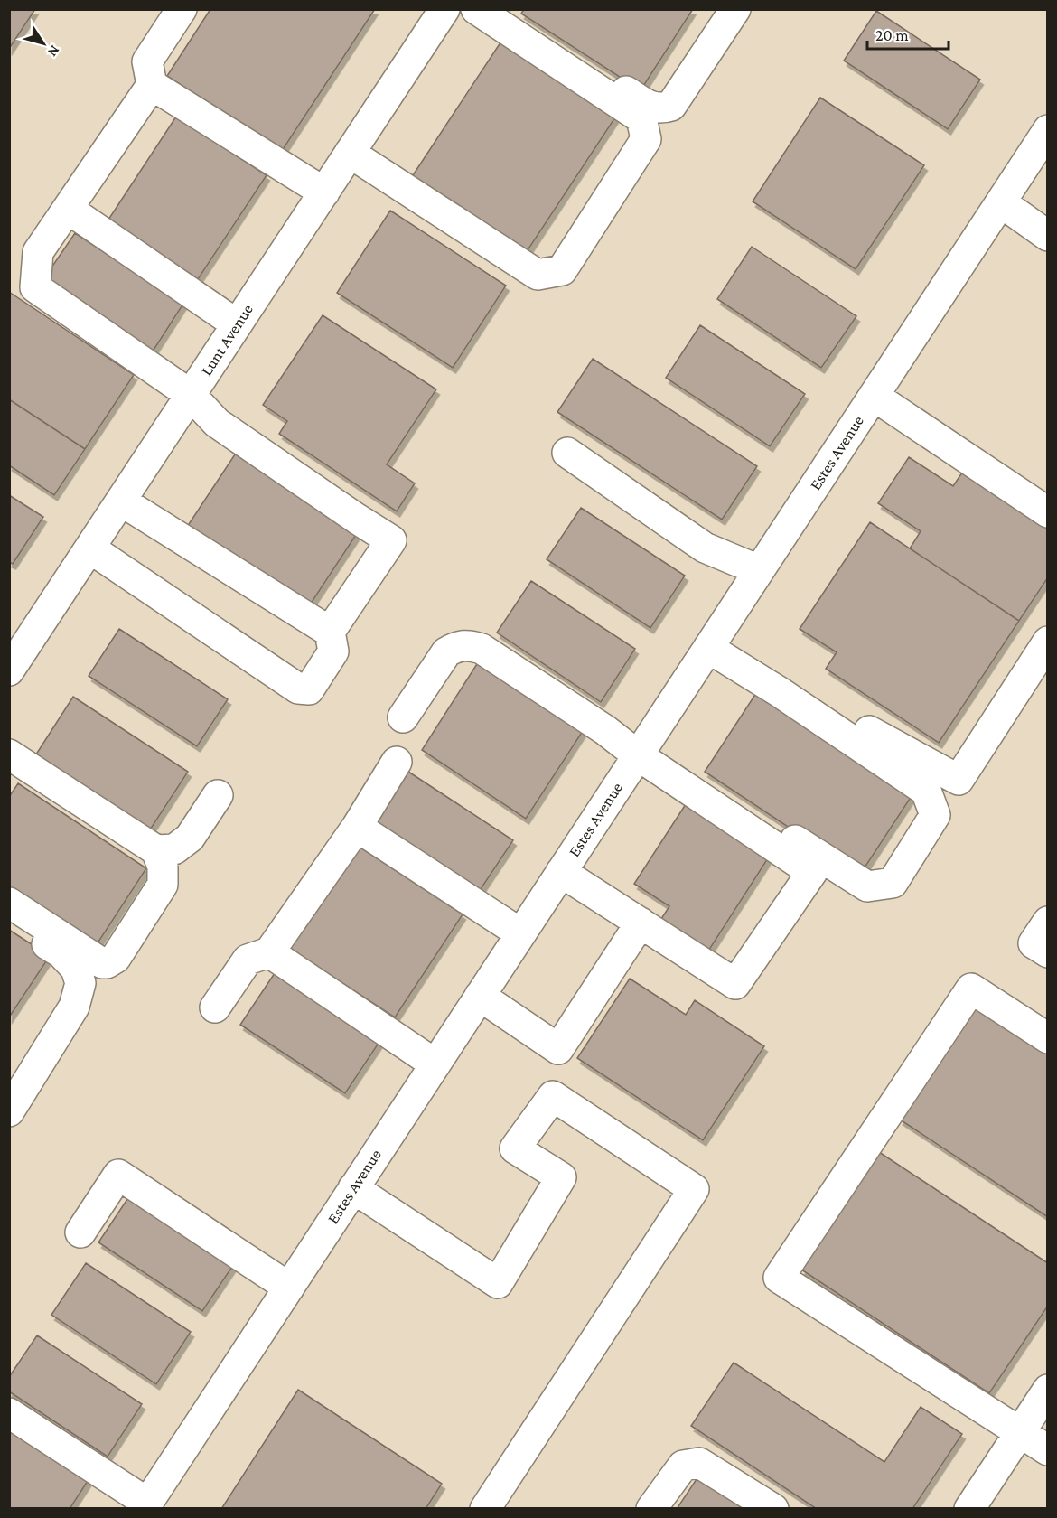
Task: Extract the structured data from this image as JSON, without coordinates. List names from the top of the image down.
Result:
{
  "streets": {
    "street": ["Lunt Avenue", "Estes Avenue"]
  },
  "scale_bar": "20 m",
  "north": "bottom right"
}
